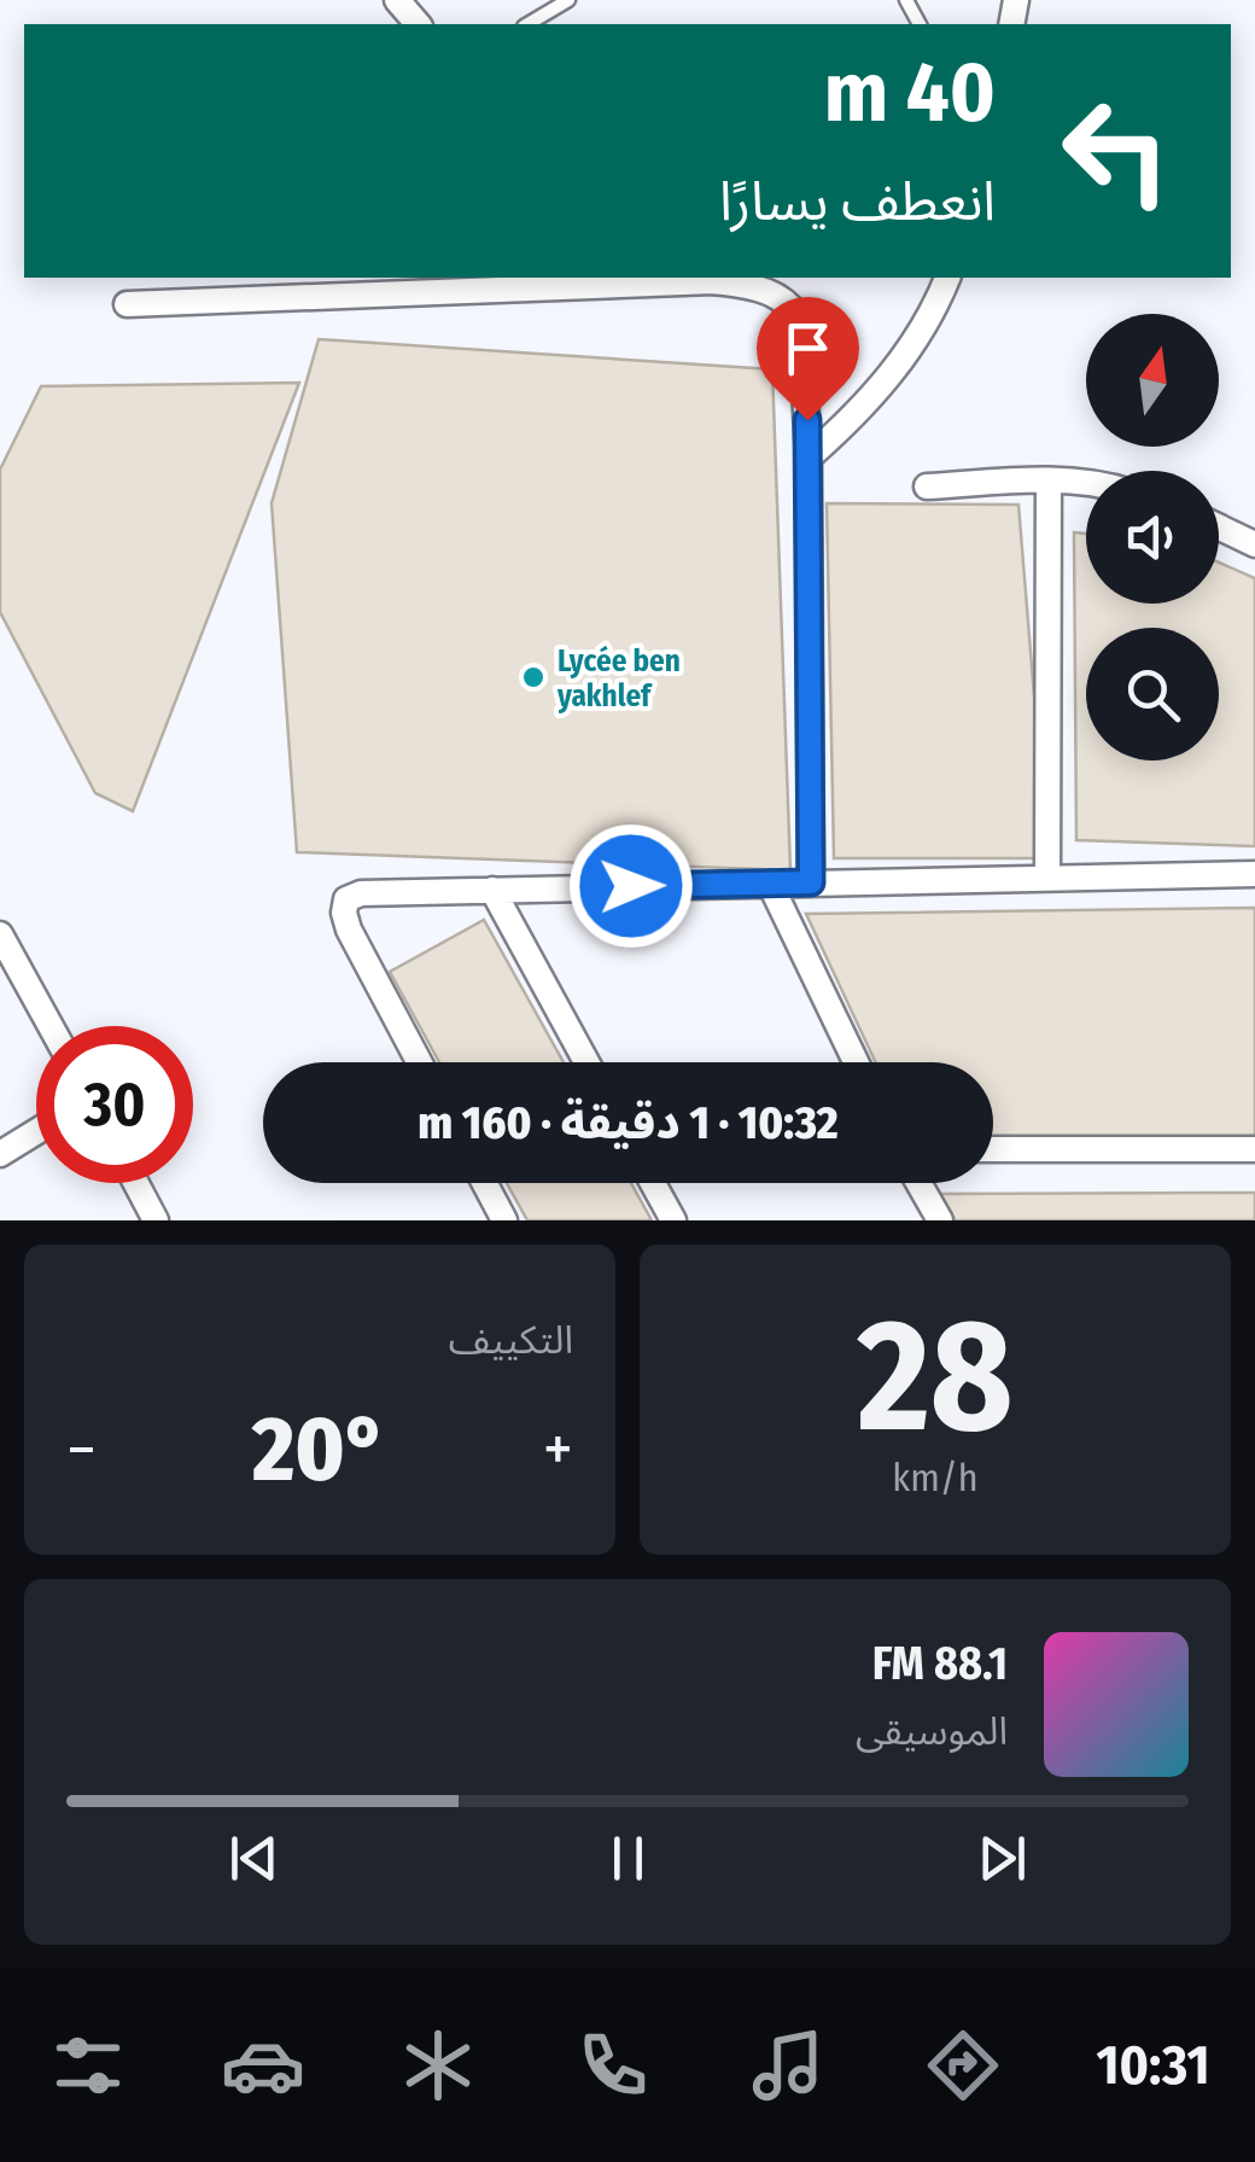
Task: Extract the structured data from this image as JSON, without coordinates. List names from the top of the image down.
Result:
{
  "places": ["Lycée ben yakhlef"],
  "north": "top",
  "page": {
    "turn": ["40 m", "انعطف يسارًا"],
    "limit": "30",
    "trip": "10:32 · 1 دقيقة · 160 m",
    "tile": [
      ["28", "km/h"],
      "التكييف"
    ],
    "heat": ["−", "20°", "+"],
    "song": ["88.1 FM", "الموسيقى"],
    "tabs": "10:31"
  }
}
